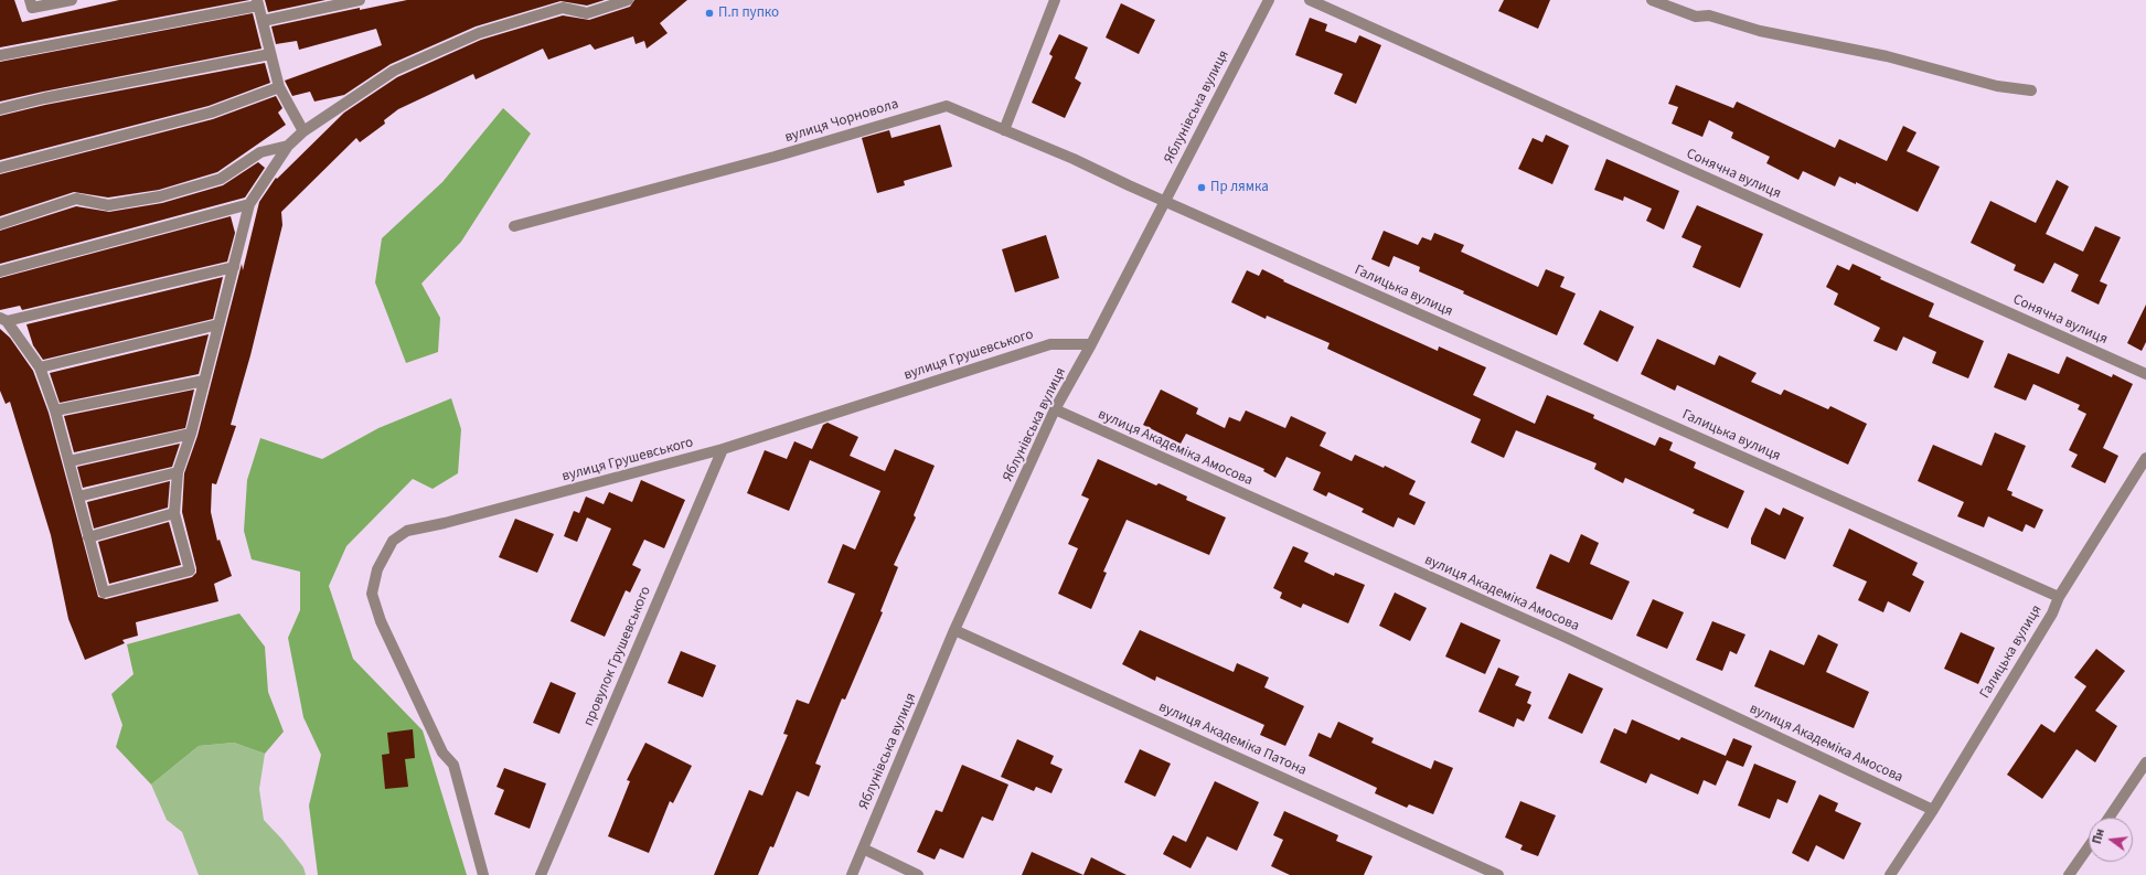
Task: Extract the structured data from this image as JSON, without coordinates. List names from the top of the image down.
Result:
{
  "streets": {
    "street": [
      "Яблунівська вулиця",
      "вулиця Чорновола",
      "Сонячна вулиця",
      "Галицька вулиця",
      "вулиця Грушевського",
      "вулиця Академіка Амосова",
      "провулок Грушевського",
      "вулиця Академіка Патона"
    ]
  },
  "crossings": [
    ["Яблунівська вулиця", "вулиця Чорновола"],
    ["Яблунівська вулиця", "Галицька вулиця"],
    ["Яблунівська вулиця", "вулиця Грушевського"],
    ["Яблунівська вулиця", "вулиця Академіка Амосова"],
    ["Яблунівська вулиця", "вулиця Академіка Патона"],
    ["вулиця Чорновола", "Галицька вулиця"],
    ["Галицька вулиця", "вулиця Академіка Амосова"],
    ["вулиця Грушевського", "провулок Грушевського"]
  ],
  "places": ["П.п пупко", "Пр лямка"],
  "north": "left"
}
